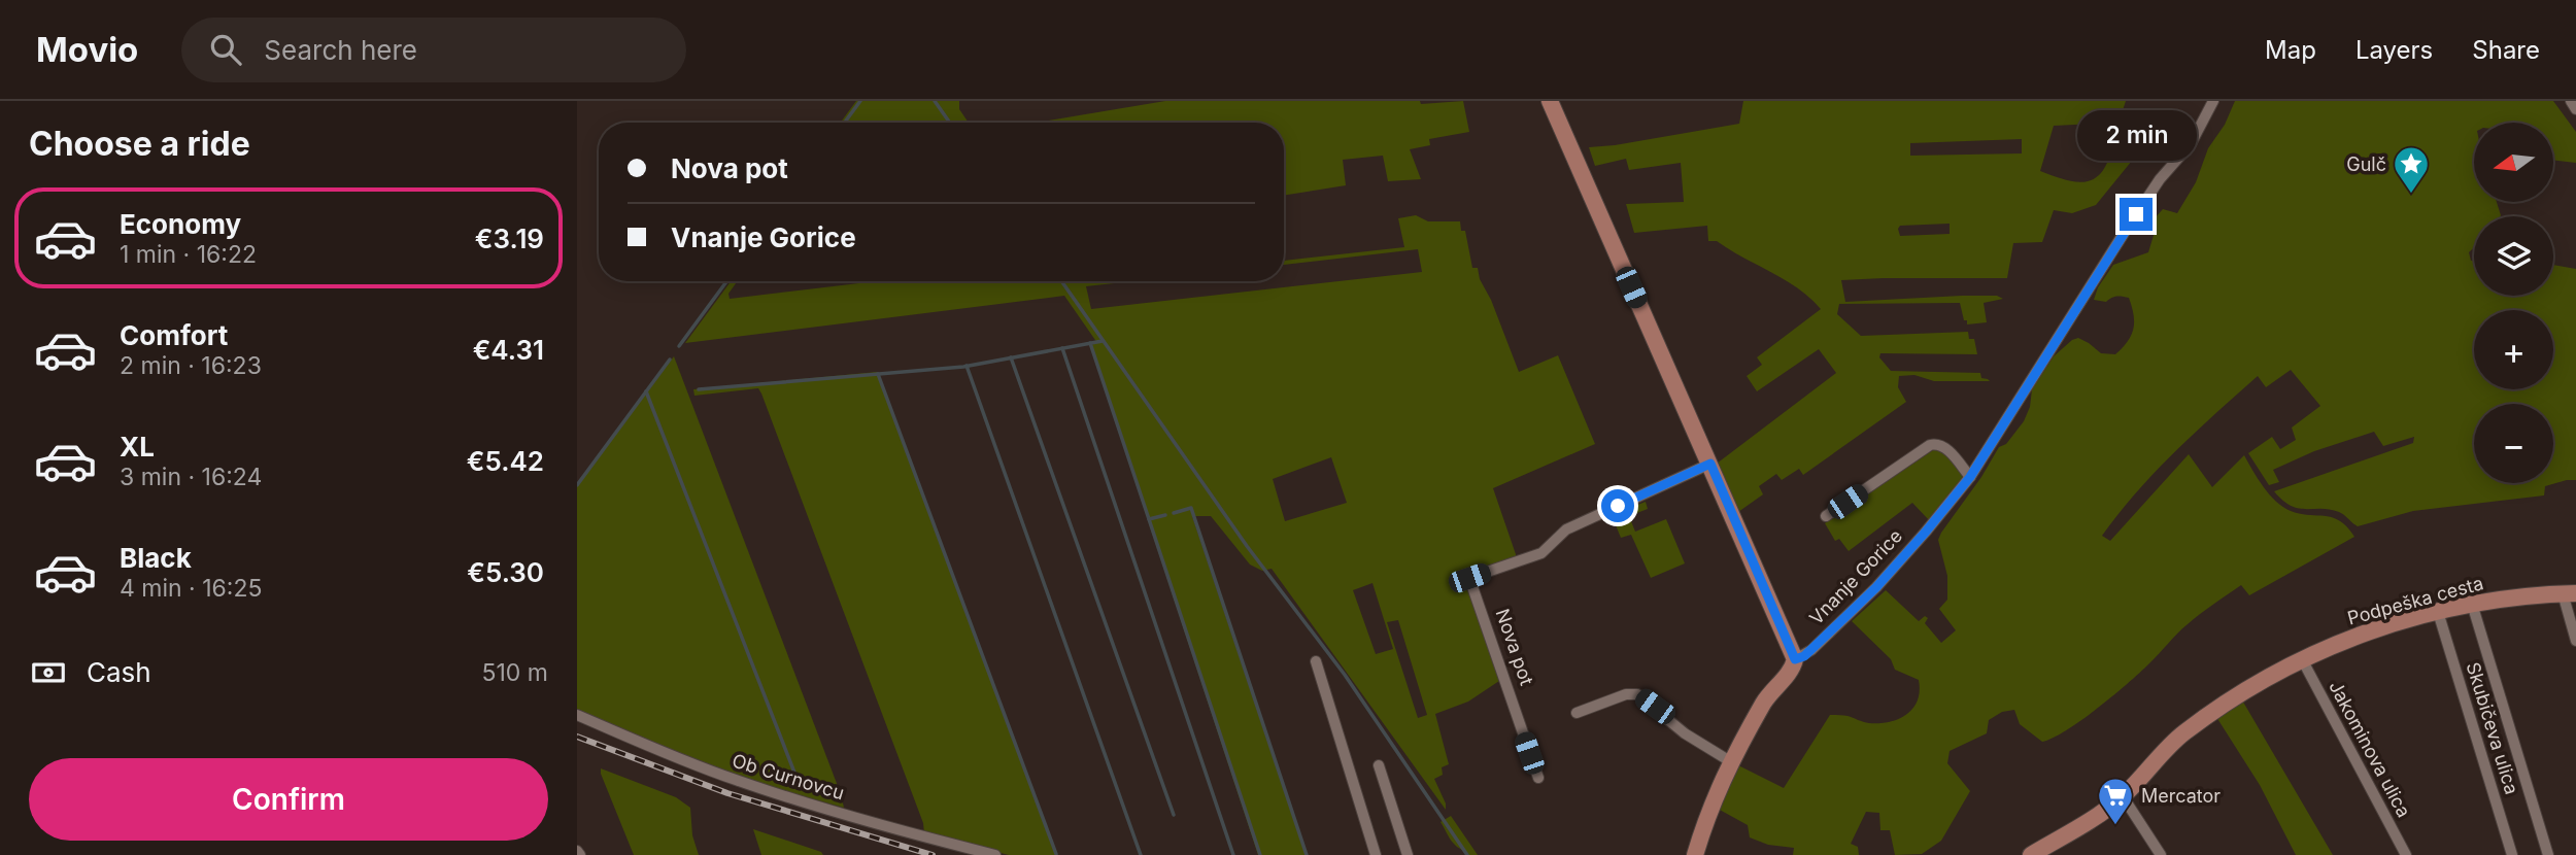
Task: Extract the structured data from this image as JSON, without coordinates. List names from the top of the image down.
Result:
{
  "streets": {
    "street": [
      "Vnanje Gorice",
      "Podpeška cesta",
      "Nova pot",
      "Skubičeva ulica",
      "Jakominova ulica",
      "Ob Curnovcu"
    ]
  },
  "crossings": [
    ["Podpeška cesta", "Skubičeva ulica"],
    ["Podpeška cesta", "Jakominova ulica"]
  ],
  "places": {
    "place": ["Gulč"],
    "supermarket": ["Mercator"]
  },
  "north": "left",
  "page": {
    "header": "Movio",
    "search": "Search here",
    "nav": ["Map", "Layers", "Share"],
    "heading": "Choose a ride",
    "bubble": "2 min",
    "map_buttons": ["+", "−"],
    "banner": ["Nova pot", "Vnanje Gorice"],
    "list": [
      {
        "name": "Economy",
        "note": "1 min · 16:22",
        "value": "€3.19"
      },
      {
        "name": "Comfort",
        "note": "2 min · 16:23",
        "value": "€4.31"
      },
      {
        "name": "XL",
        "note": "3 min · 16:24",
        "value": "€5.42"
      },
      {
        "name": "Black",
        "note": "4 min · 16:25",
        "value": "€5.30"
      }
    ],
    "pay": ["Cash", "510 m"],
    "buttons": "Confirm"
  }
}
